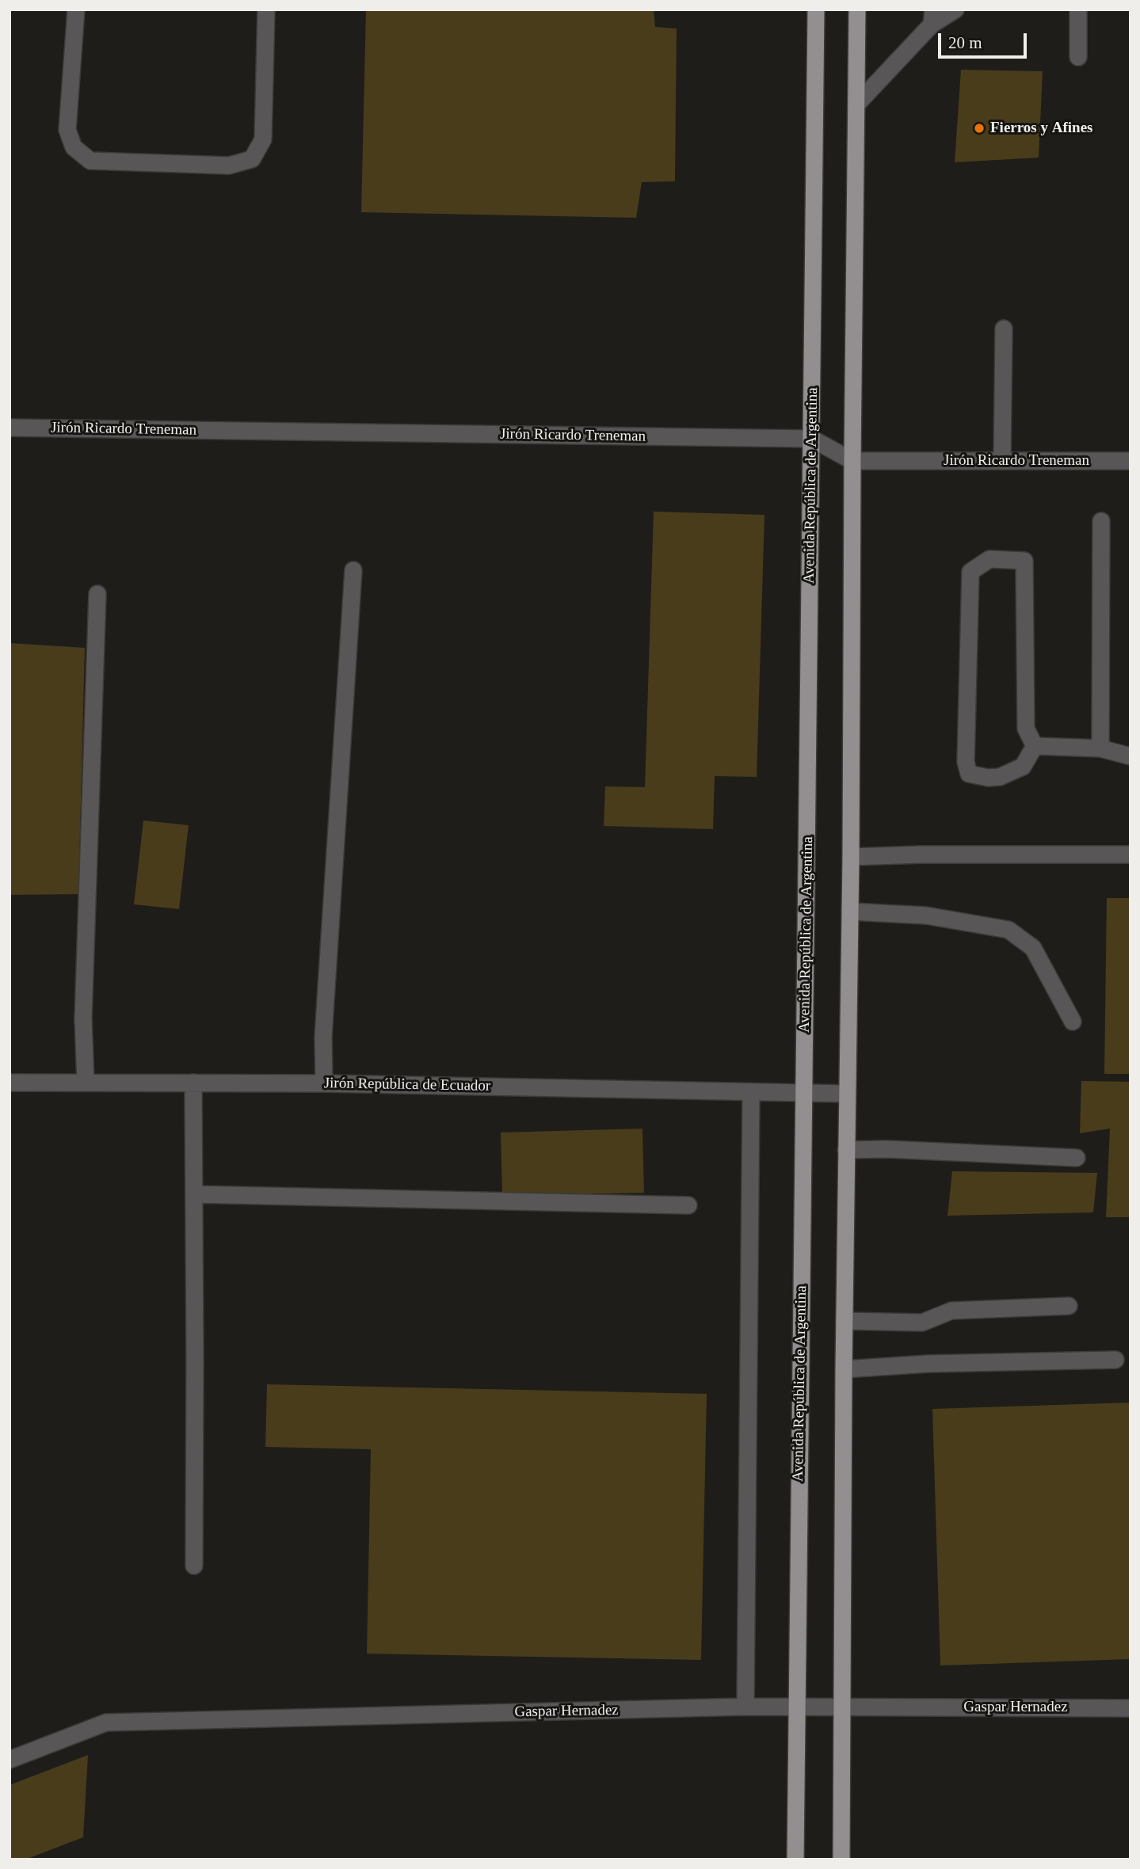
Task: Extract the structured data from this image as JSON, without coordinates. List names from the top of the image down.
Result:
{
  "streets": {
    "main road": ["Avenida República de Argentina"],
    "street": ["Jirón Ricardo Treneman", "Jirón República de Ecuador", "Gaspar Hernadez"]
  },
  "crossings": [
    ["Jirón Ricardo Treneman", "Avenida República de Argentina"],
    ["Avenida República de Argentina", "Jirón República de Ecuador"],
    ["Avenida República de Argentina", "Gaspar Hernadez"]
  ],
  "places": ["Fierros y Afines"],
  "scale_bar": "20 m"
}
